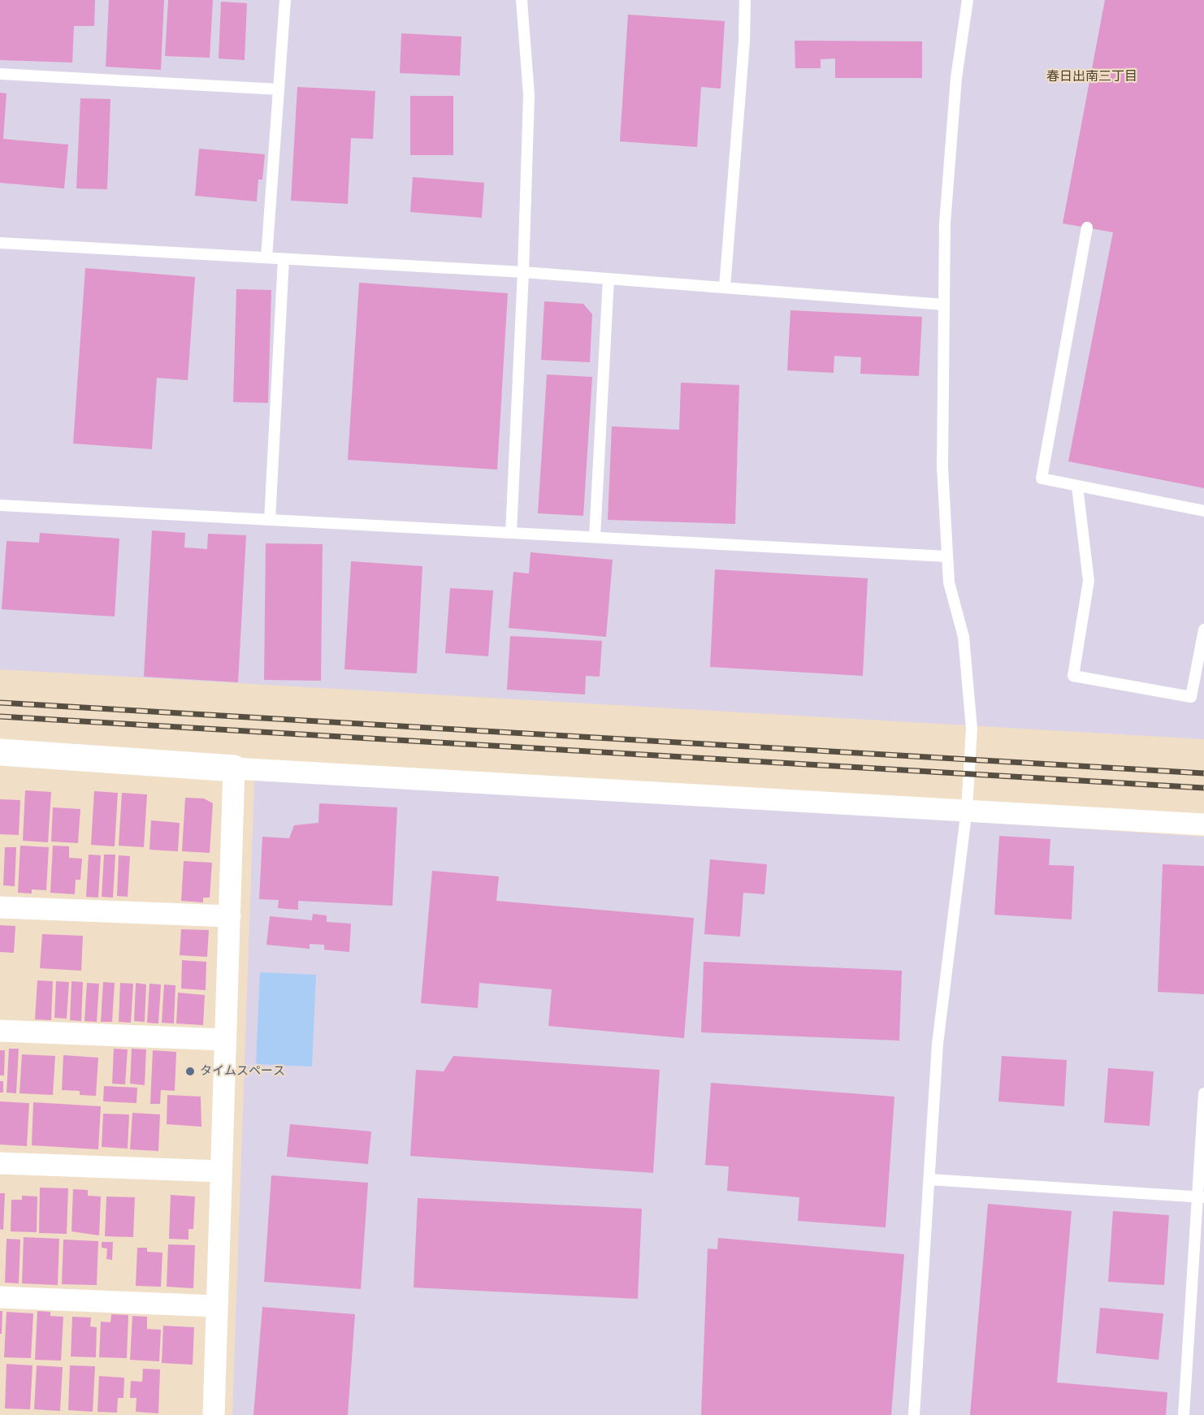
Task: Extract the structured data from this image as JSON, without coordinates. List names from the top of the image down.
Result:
{
  "districts": ["春日出南三丁目"],
  "places": ["タイムスペース"]
}
